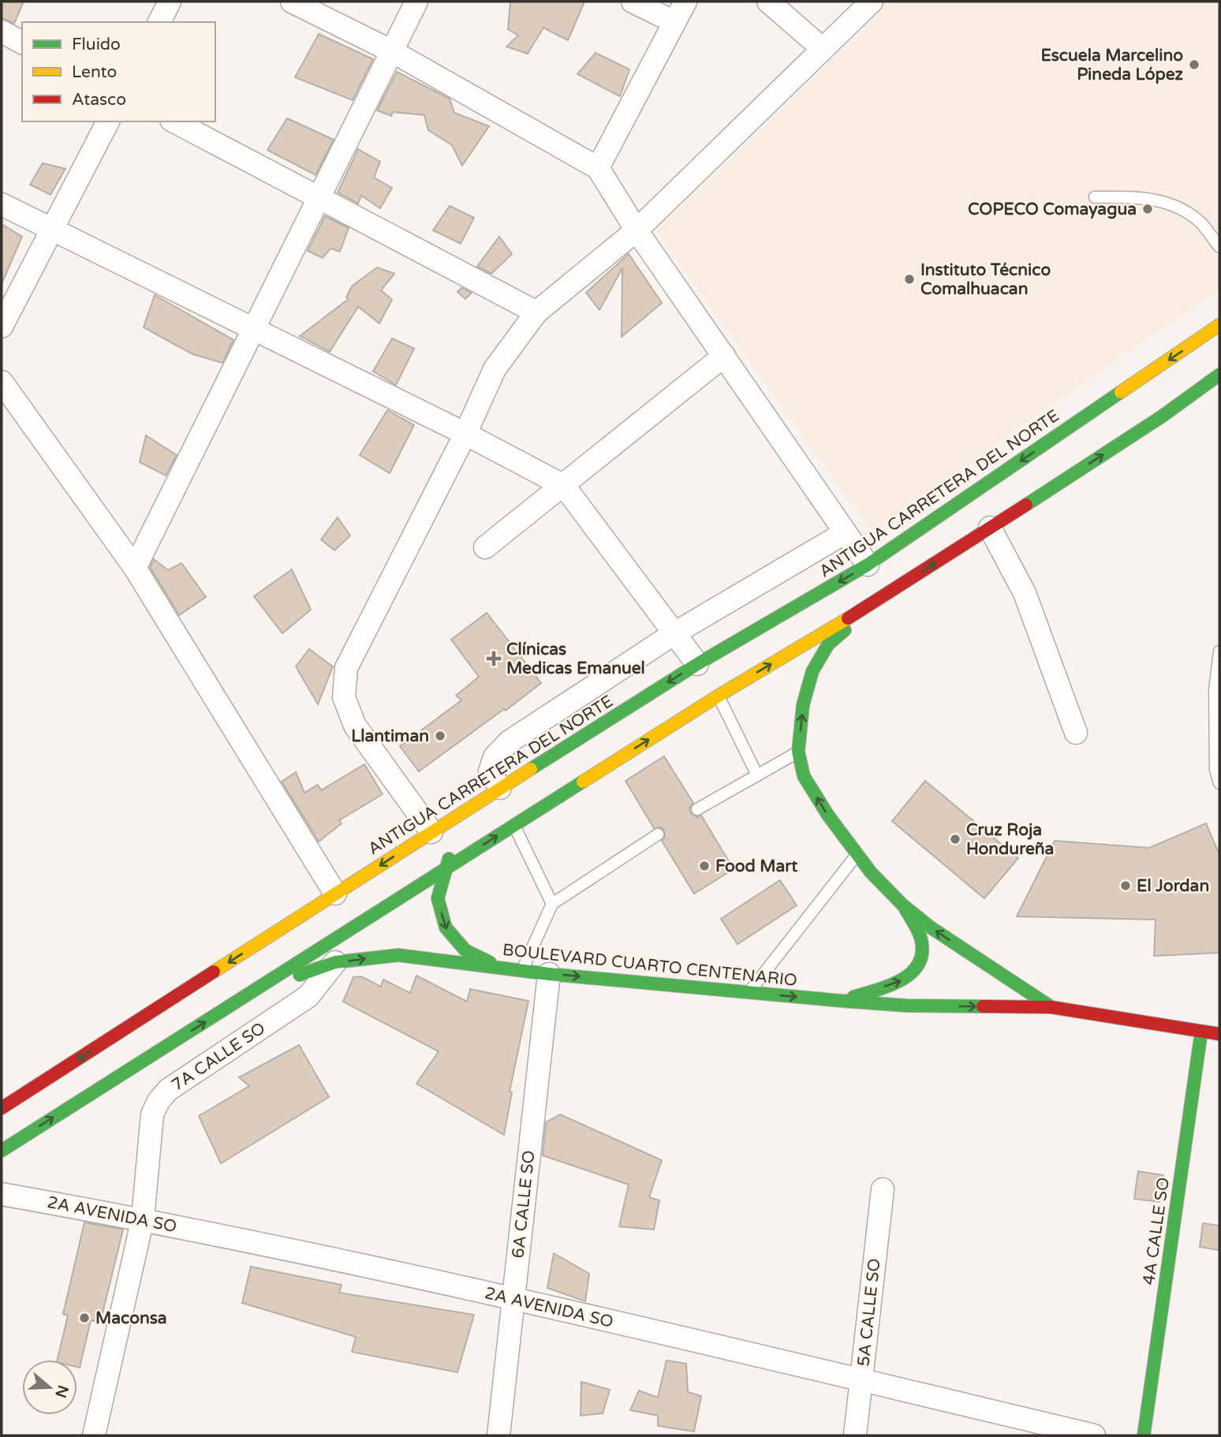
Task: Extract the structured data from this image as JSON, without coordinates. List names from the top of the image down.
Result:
{
  "streets": {
    "main road": ["ANTIGUA CARRETERA DEL NORTE", "BOULEVARD CUARTO CENTENARIO", "4A CALLE SO"],
    "street": [
      "7A CALLE SO",
      "6A CALLE SO",
      "2A AVENIDA SO",
      "5A CALLE SO"
    ]
  },
  "crossings": [
    ["BOULEVARD CUARTO CENTENARIO", "7A CALLE SO"],
    ["BOULEVARD CUARTO CENTENARIO", "6A CALLE SO"],
    ["BOULEVARD CUARTO CENTENARIO", "4A CALLE SO"],
    ["7A CALLE SO", "2A AVENIDA SO"],
    ["6A CALLE SO", "2A AVENIDA SO"],
    ["2A AVENIDA SO", "5A CALLE SO"]
  ],
  "places": {
    "other": [
      "Escuela Marcelino Pineda López",
      "COPECO Comayagua",
      "Instituto Técnico Comalhuacan",
      "Llantiman",
      "Cruz Roja Hondureña",
      "Food Mart",
      "El Jordan",
      "Maconsa"
    ],
    "health": ["Clínicas Medicas Emanuel"]
  },
  "legend": ["Fluido", "Lento", "Atasco"],
  "north": "right"
}
